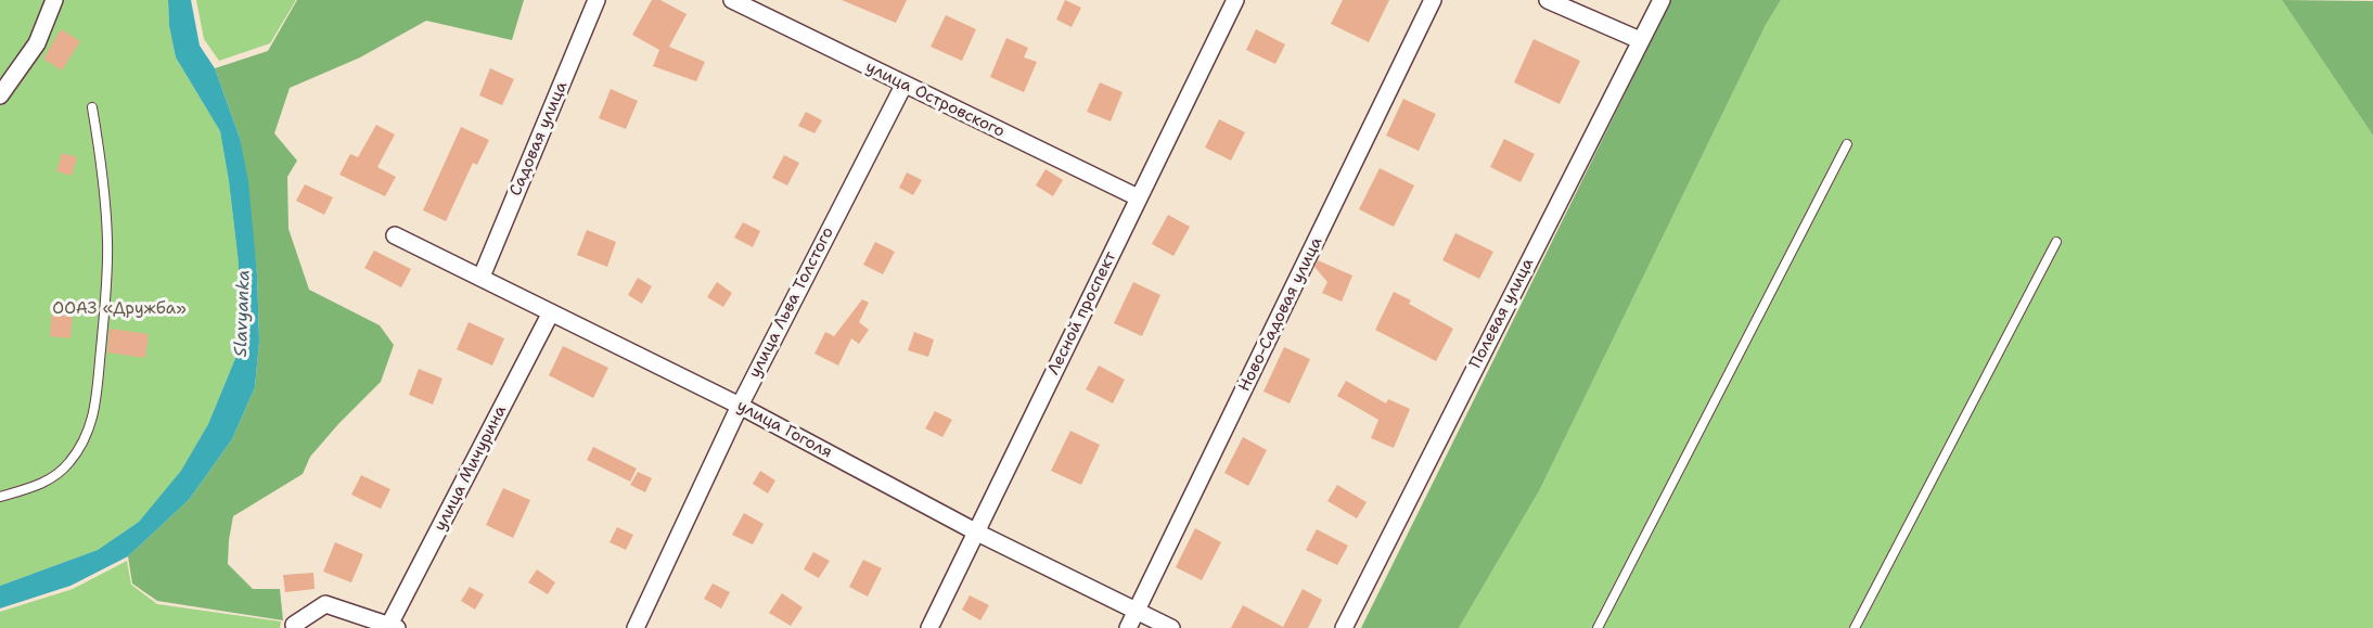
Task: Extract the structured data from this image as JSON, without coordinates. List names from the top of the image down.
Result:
{
  "streets": {
    "street": [
      "улица Островского",
      "Садовая улица",
      "улица Льва Толстого",
      "Лесной проспект",
      "Полевая улица",
      "Ново-Садовая улица",
      "улица Гоголя",
      "улица Мичурина"
    ]
  },
  "crossings": [
    ["улица Островского", "улица Льва Толстого"],
    ["улица Островского", "Лесной проспект"],
    ["Садовая улица", "улица Гоголя"],
    ["улица Льва Толстого", "улица Гоголя"],
    ["Лесной проспект", "улица Гоголя"],
    ["Ново-Садовая улица", "улица Гоголя"],
    ["улица Гоголя", "улица Мичурина"]
  ],
  "water": ["Slavyanka"],
  "parks": ["ООАЗ «Дружба»"]
}
